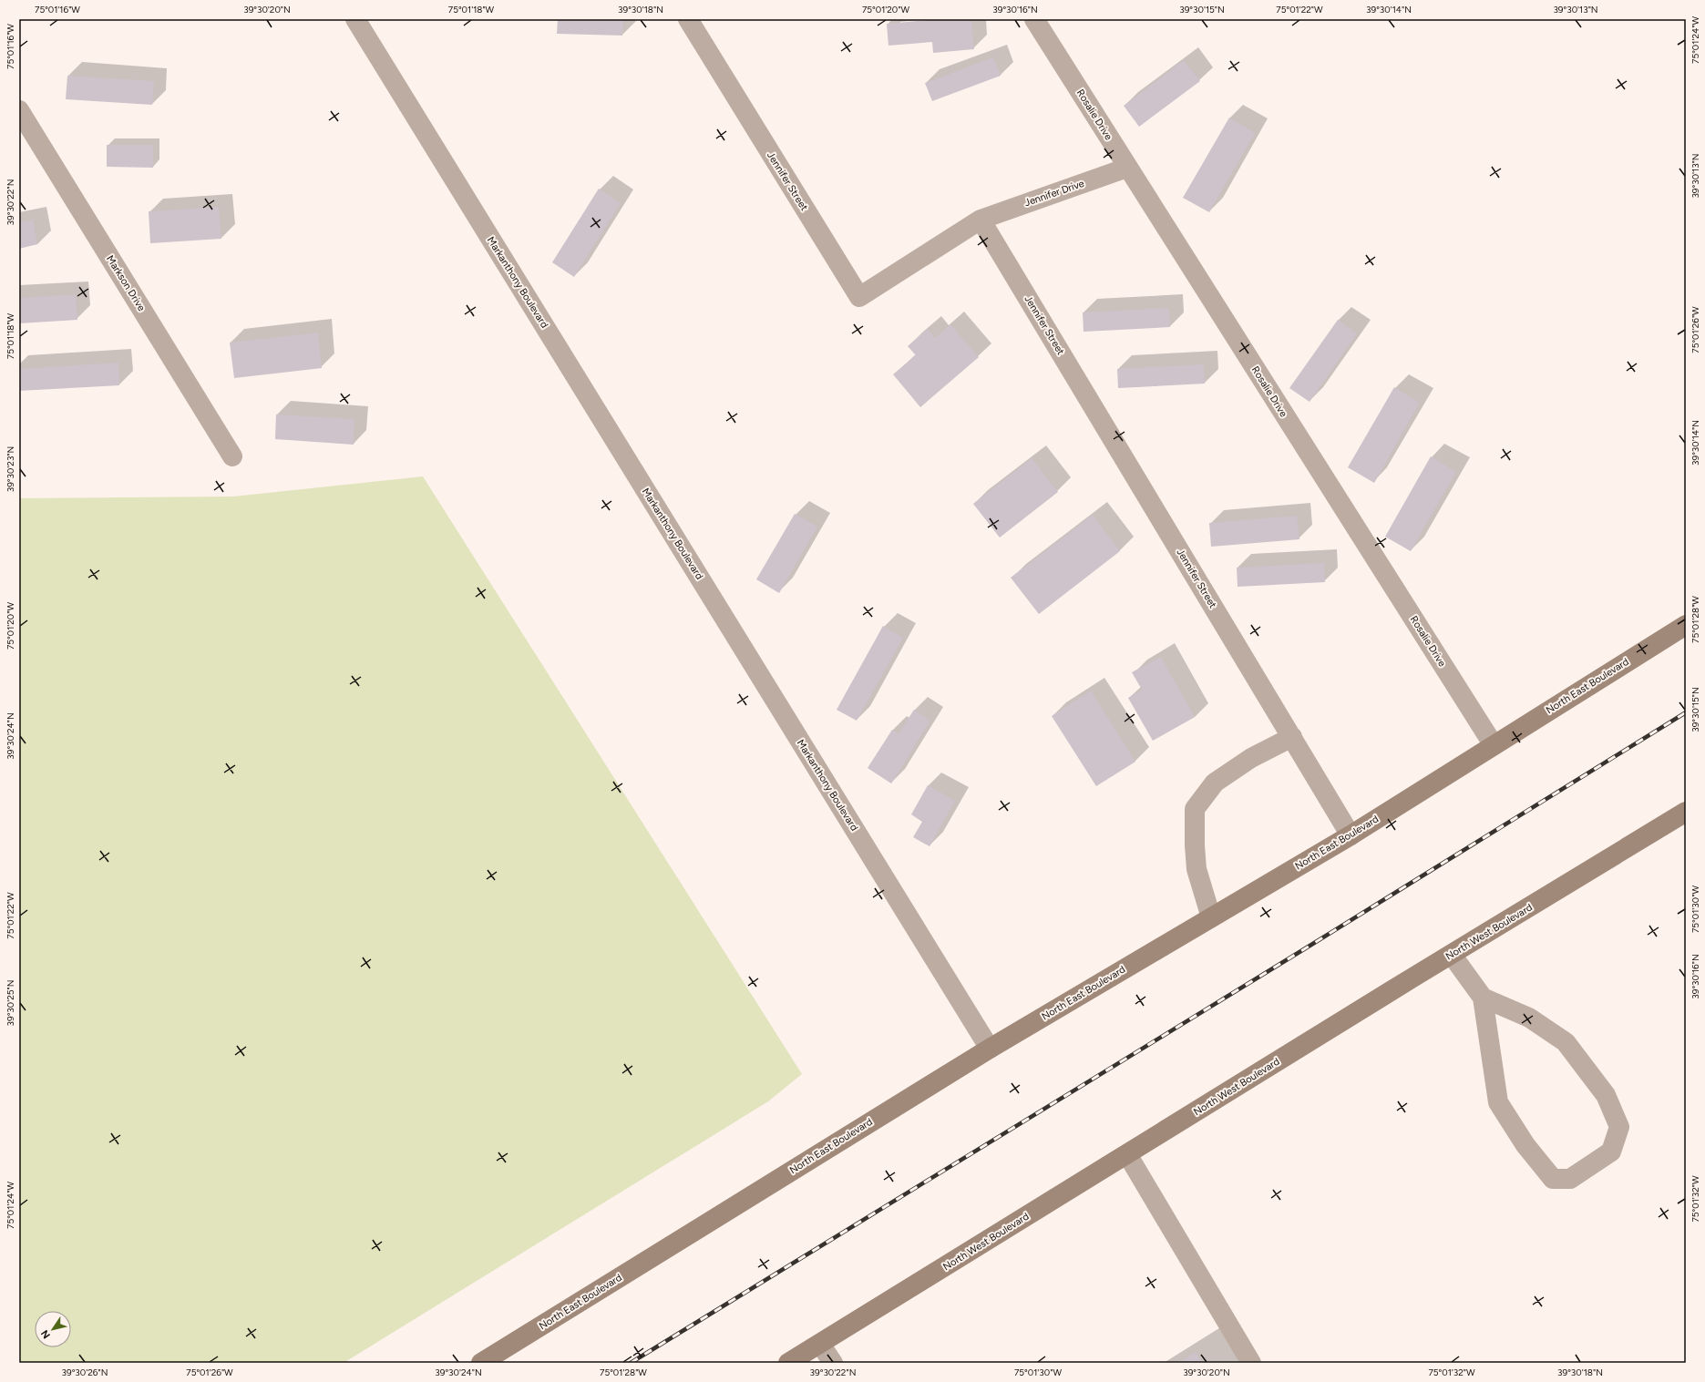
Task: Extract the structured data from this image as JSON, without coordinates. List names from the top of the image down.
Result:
{
  "streets": {
    "main road": ["North East Boulevard", "North West Boulevard"],
    "lane": [
      "Rosalie Drive",
      "Jennifer Street",
      "Jennifer Drive",
      "Markanthony Boulevard",
      "Markson Drive"
    ]
  },
  "crossings": [
    ["Rosalie Drive", "Jennifer Drive"],
    ["Rosalie Drive", "North East Boulevard"],
    ["Jennifer Street", "Jennifer Drive"],
    ["Jennifer Street", "North East Boulevard"],
    ["Markanthony Boulevard", "North East Boulevard"]
  ],
  "north": "bottom left",
  "coordinates": [
    "75°01'16\"W",
    "39°30'20\"N",
    "75°01'18\"W",
    "39°30'18\"N",
    "75°01'20\"W",
    "39°30'16\"N",
    "39°30'15\"N",
    "75°01'22\"W",
    "39°30'14\"N",
    "39°30'13\"N",
    "75°01'24\"W",
    "39°30'22\"N",
    "75°01'26\"W",
    "39°30'23\"N",
    "75°01'28\"W",
    "39°30'24\"N",
    "75°01'30\"W",
    "39°30'25\"N",
    "75°01'32\"W",
    "39°30'26\"N"
  ]
}
